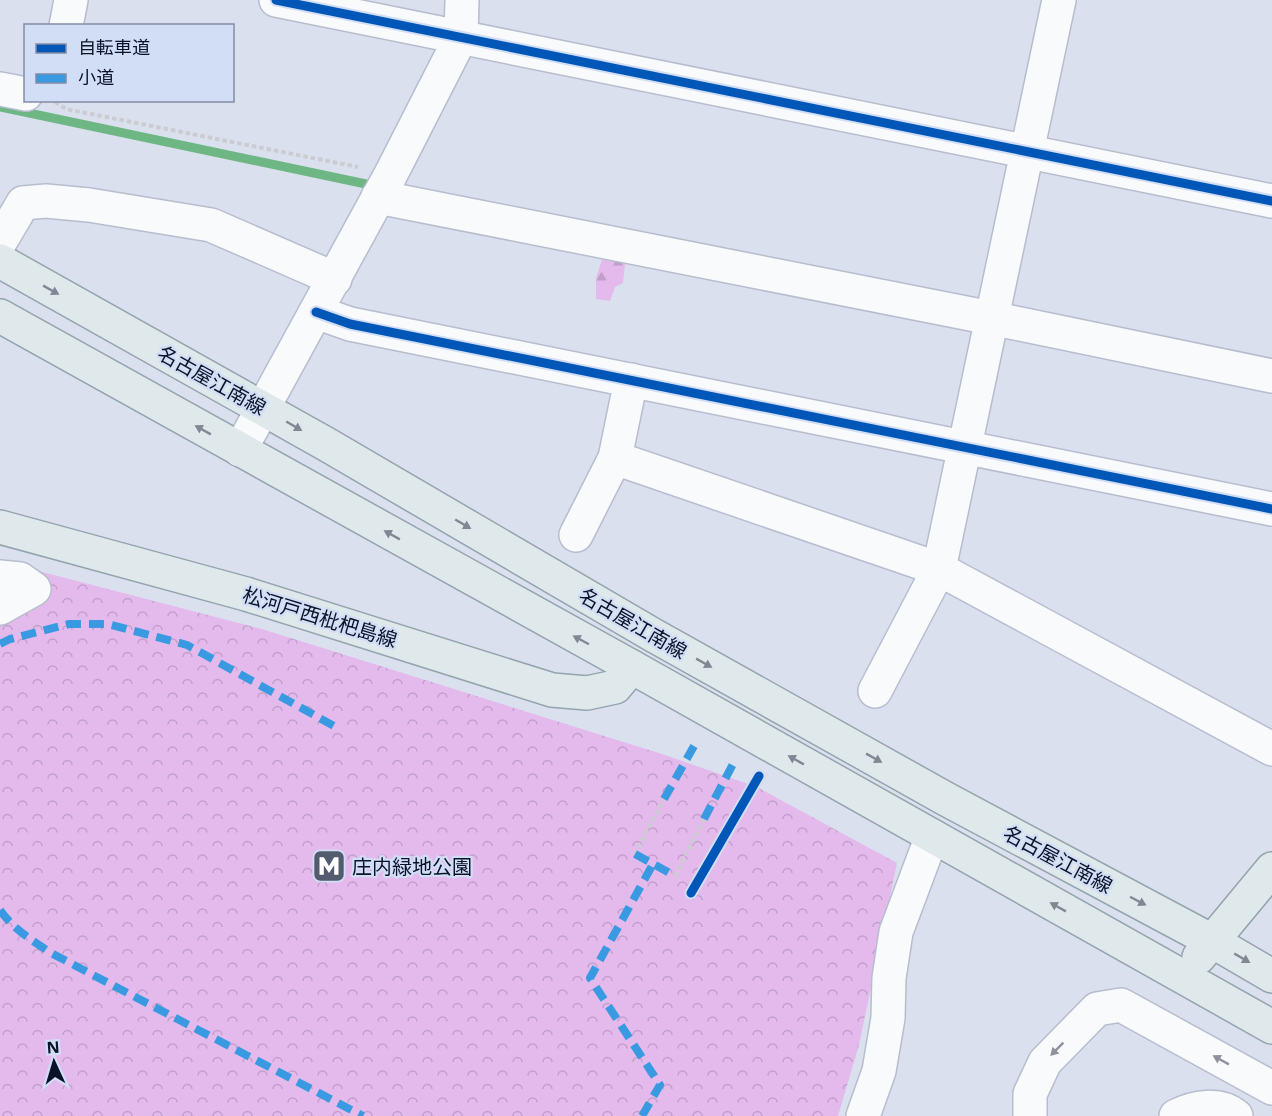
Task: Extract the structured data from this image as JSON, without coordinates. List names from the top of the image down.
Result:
{
  "streets": {
    "main road": ["名古屋江南線", "松河戸西枇杷島線"]
  },
  "crossings": [
    ["名古屋江南線", "松河戸西枇杷島線"]
  ],
  "places": {
    "metro station": ["庄内緑地公園"]
  },
  "legend": ["自転車道", "小道"],
  "north": "top"
}
